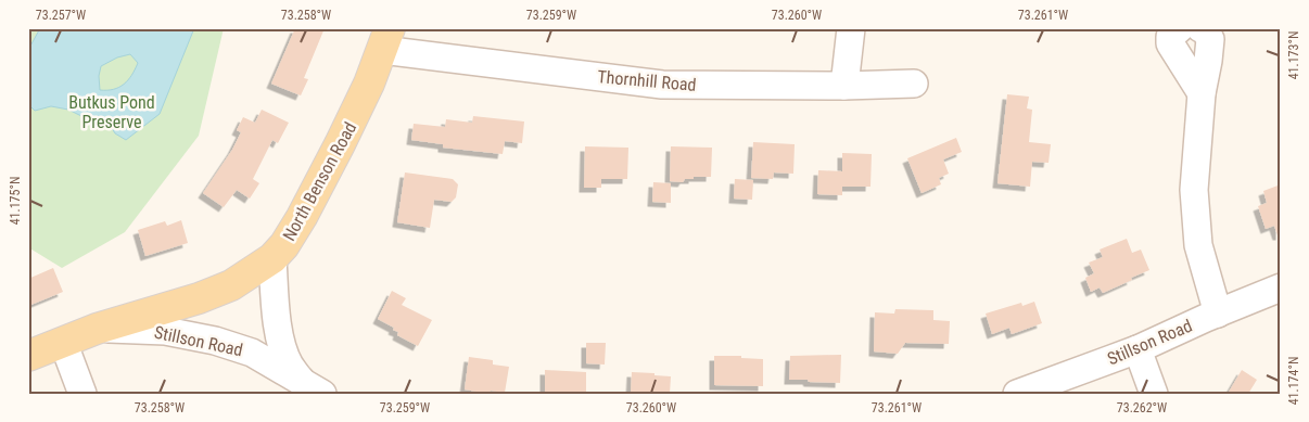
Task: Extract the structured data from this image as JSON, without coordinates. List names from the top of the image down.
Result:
{
  "streets": {
    "main road": ["North Benson Road", "Stillson Road"],
    "street": ["Thornhill Road"]
  },
  "crossings": [
    ["Thornhill Road", "North Benson Road"],
    ["North Benson Road", "Stillson Road"]
  ],
  "parks": ["Butkus Pond Preserve"],
  "coordinates": [
    "73.257°W",
    "73.258°W",
    "73.259°W",
    "73.260°W",
    "73.261°W",
    "41.173°N",
    "41.175°N",
    "41.174°N",
    "73.262°W"
  ]
}
